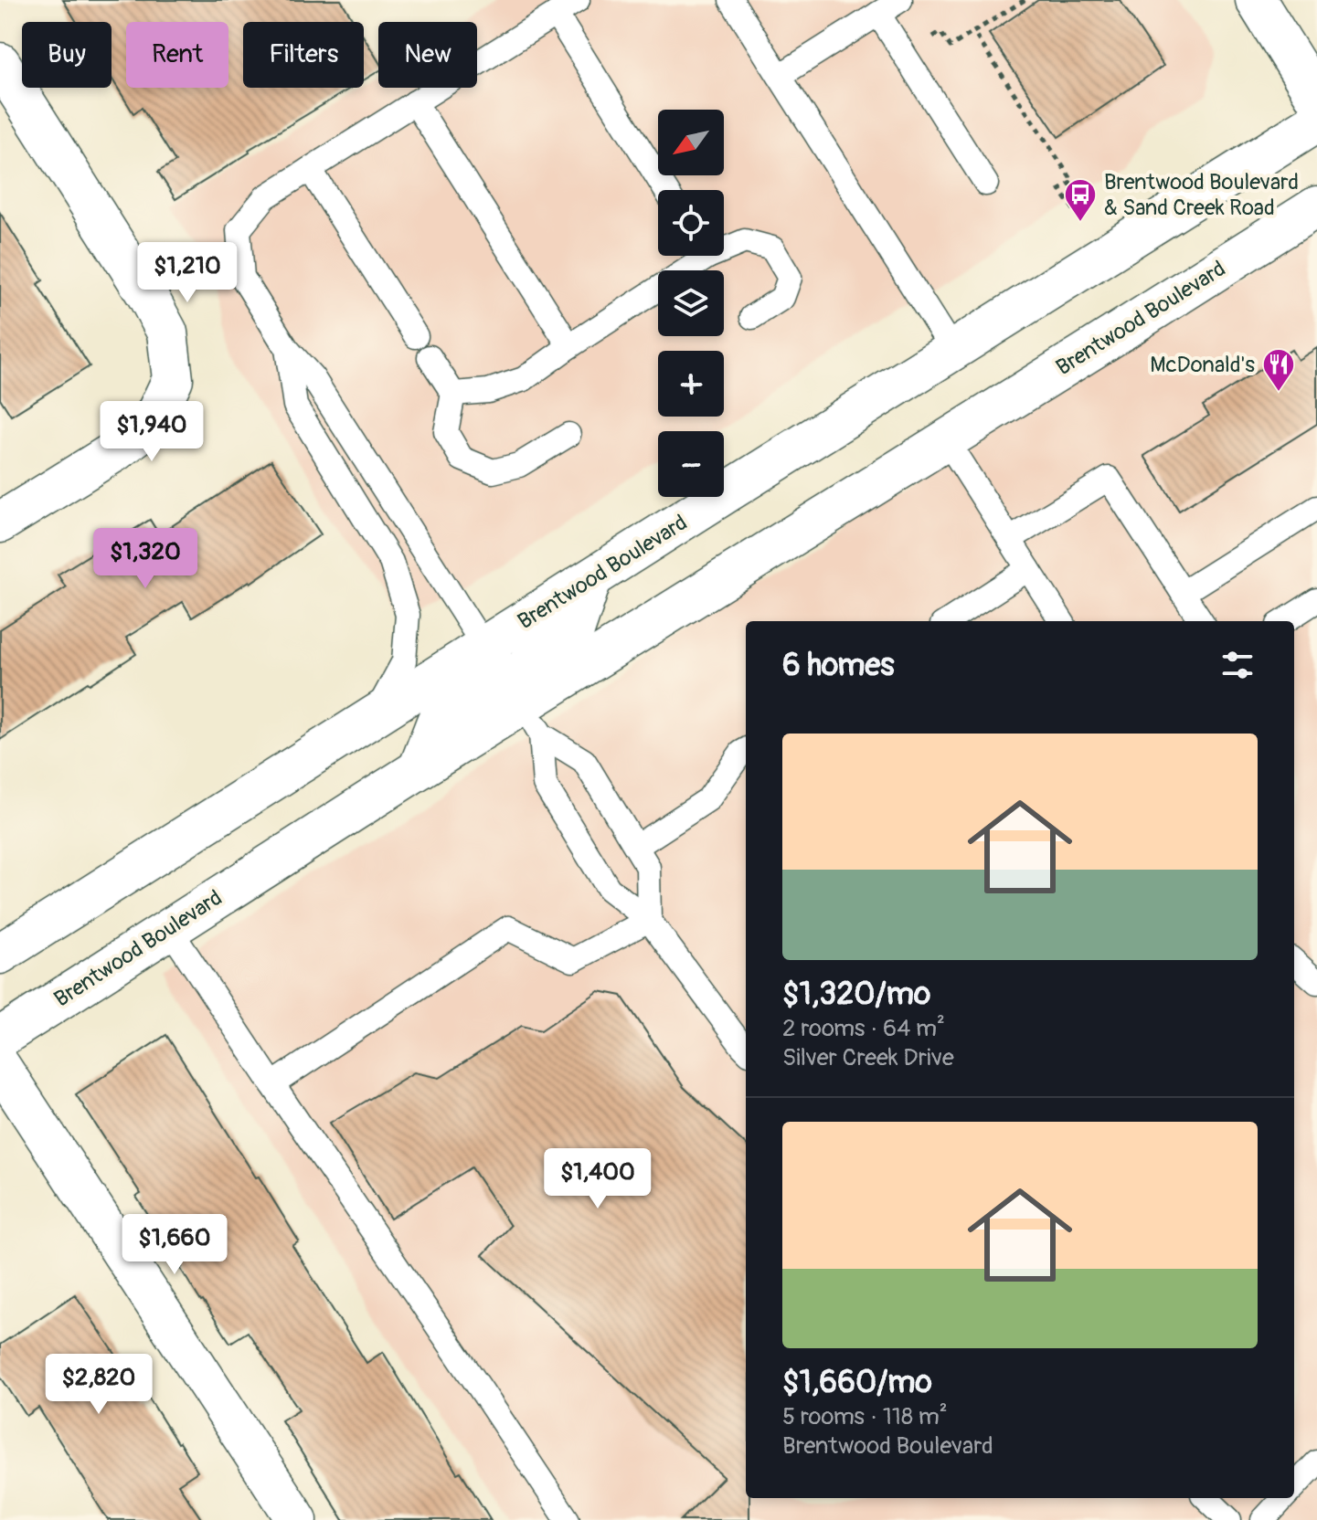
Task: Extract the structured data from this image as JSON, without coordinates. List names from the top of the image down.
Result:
{
  "streets": {
    "main road": ["Brentwood Boulevard"]
  },
  "places": {
    "bus stop": ["Brentwood Boulevard & Sand Creek Road"],
    "restaurant": ["McDonald's"]
  },
  "north": "bottom left",
  "page": {
    "chip": [
      "Buy",
      "Rent",
      "Filters",
      "New"
    ],
    "map_buttons": ["+", "−"],
    "price": [
      "$1,210",
      "$1,940",
      "$1,320",
      "$1,400",
      "$1,660",
      "$2,820"
    ],
    "heading": "6 homes",
    "list": [
      {
        "name": "$1,320/mo",
        "note": "2 rooms · 64 m² · Silver Creek Drive"
      },
      {
        "name": "$1,660/mo",
        "note": "5 rooms · 118 m² · Brentwood Boulevard"
      }
    ]
  }
}
